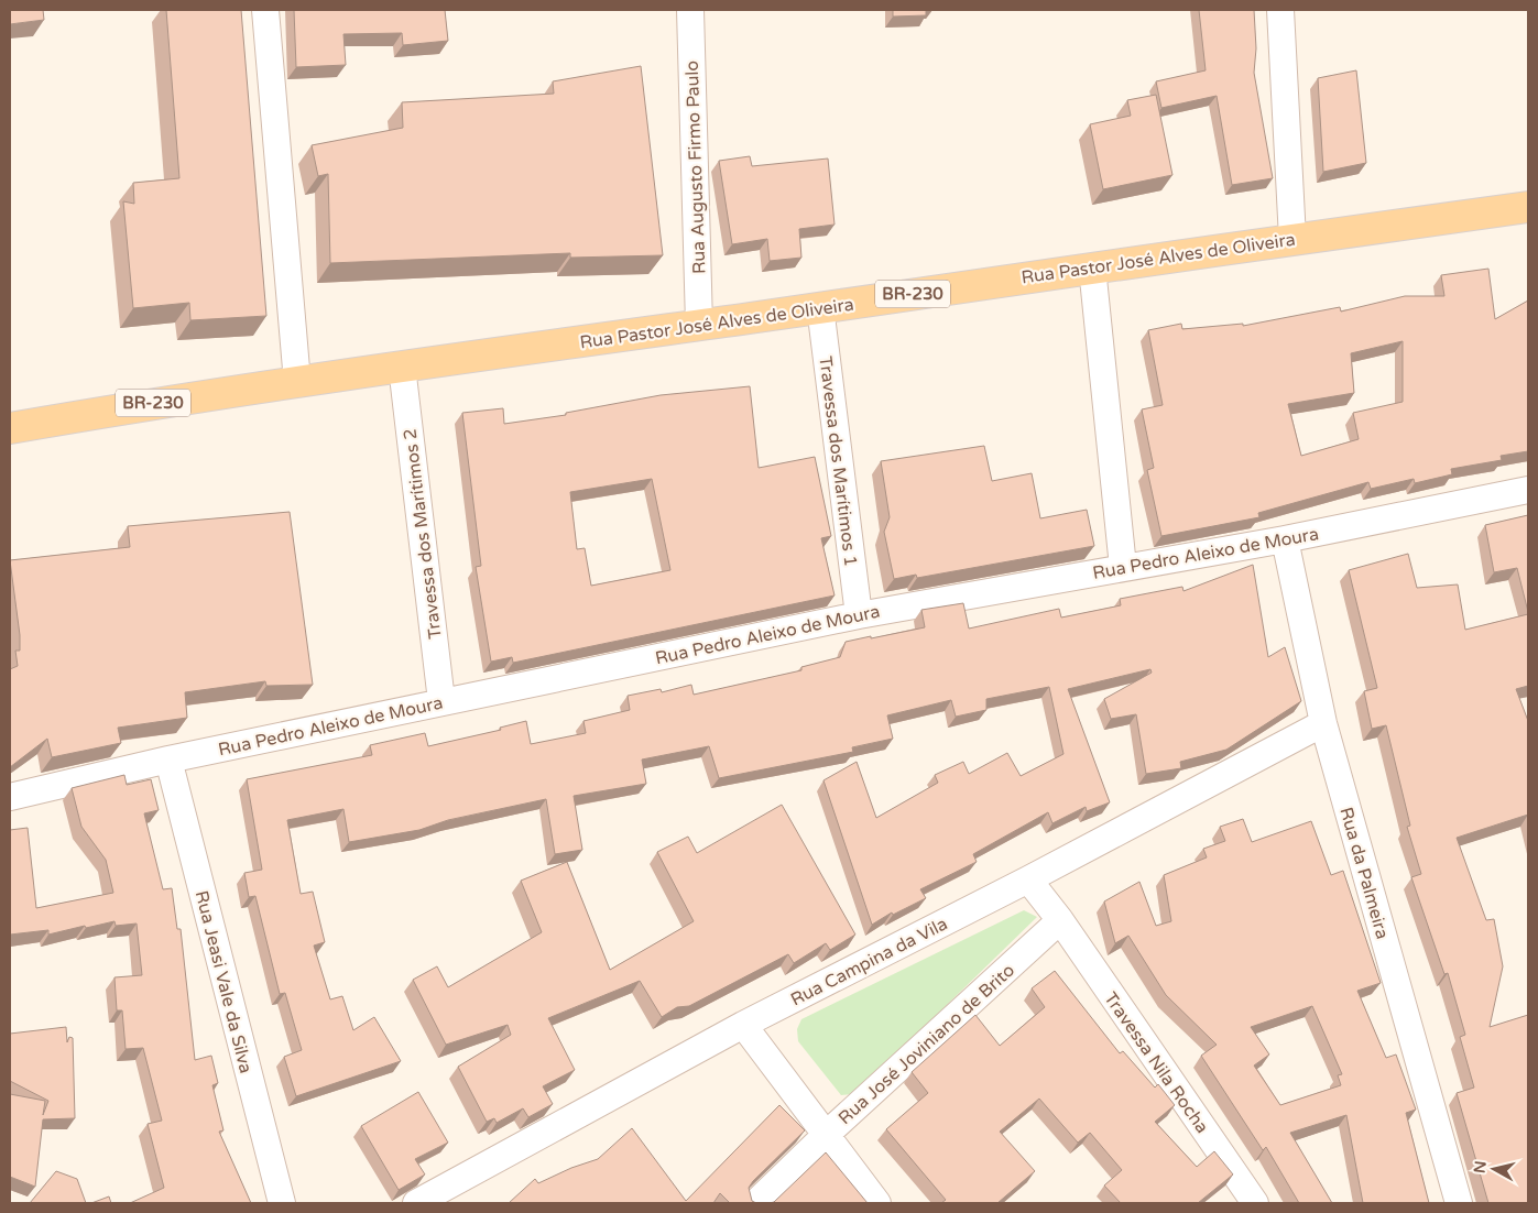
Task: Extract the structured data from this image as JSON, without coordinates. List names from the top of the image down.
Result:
{
  "streets": {
    "main road": ["Rua Pastor José Alves de Oliveira", "BR-230"],
    "street": [
      "Rua Augusto Firmo Paulo",
      "Travessa dos Marítimos 1",
      "Travessa dos Marítimos 2",
      "Rua Pedro Aleixo de Moura",
      "Rua da Palmeira",
      "Rua Campina da Vila",
      "Rua Jeasi Vale da Silva",
      "Rua José Joviniano de Brito",
      "Travessa Nila Rocha"
    ]
  },
  "crossings": [
    ["Rua Augusto Firmo Paulo", "Rua Pastor José Alves de Oliveira"],
    ["Rua Pastor José Alves de Oliveira", "BR-230"],
    ["Rua Pastor José Alves de Oliveira", "Travessa dos Marítimos 1"],
    ["Rua Pastor José Alves de Oliveira", "Travessa dos Marítimos 2"],
    ["Travessa dos Marítimos 1", "Rua Pedro Aleixo de Moura"],
    ["Travessa dos Marítimos 2", "Rua Pedro Aleixo de Moura"],
    ["Rua Pedro Aleixo de Moura", "Rua da Palmeira"],
    ["Rua Pedro Aleixo de Moura", "Rua Jeasi Vale da Silva"],
    ["Rua da Palmeira", "Rua Campina da Vila"],
    ["Rua José Joviniano de Brito", "Travessa Nila Rocha"]
  ],
  "north": "left"
}
